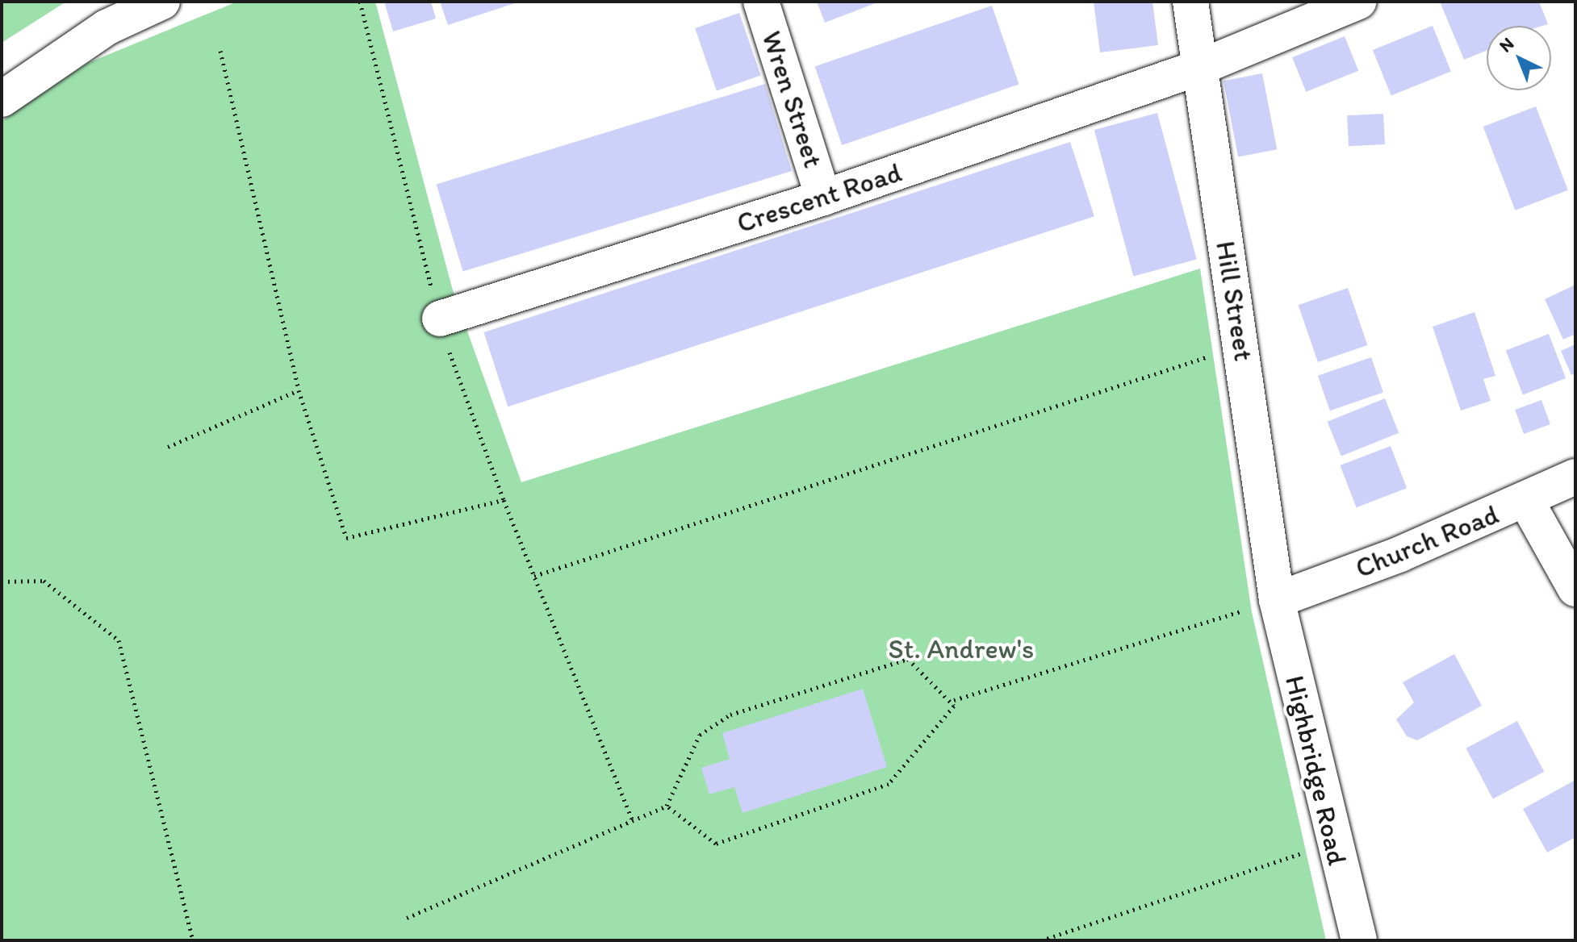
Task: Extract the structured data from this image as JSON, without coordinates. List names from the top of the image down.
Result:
{
  "streets": {
    "street": [
      "Wren Street",
      "Crescent Road",
      "Hill Street",
      "Church Road",
      "Highbridge Road"
    ]
  },
  "crossings": [
    ["Wren Street", "Crescent Road"],
    ["Crescent Road", "Hill Street"],
    ["Hill Street", "Church Road"],
    ["Hill Street", "Highbridge Road"],
    ["Church Road", "Highbridge Road"]
  ],
  "parks": ["St. Andrew's"],
  "north": "top left"
}
